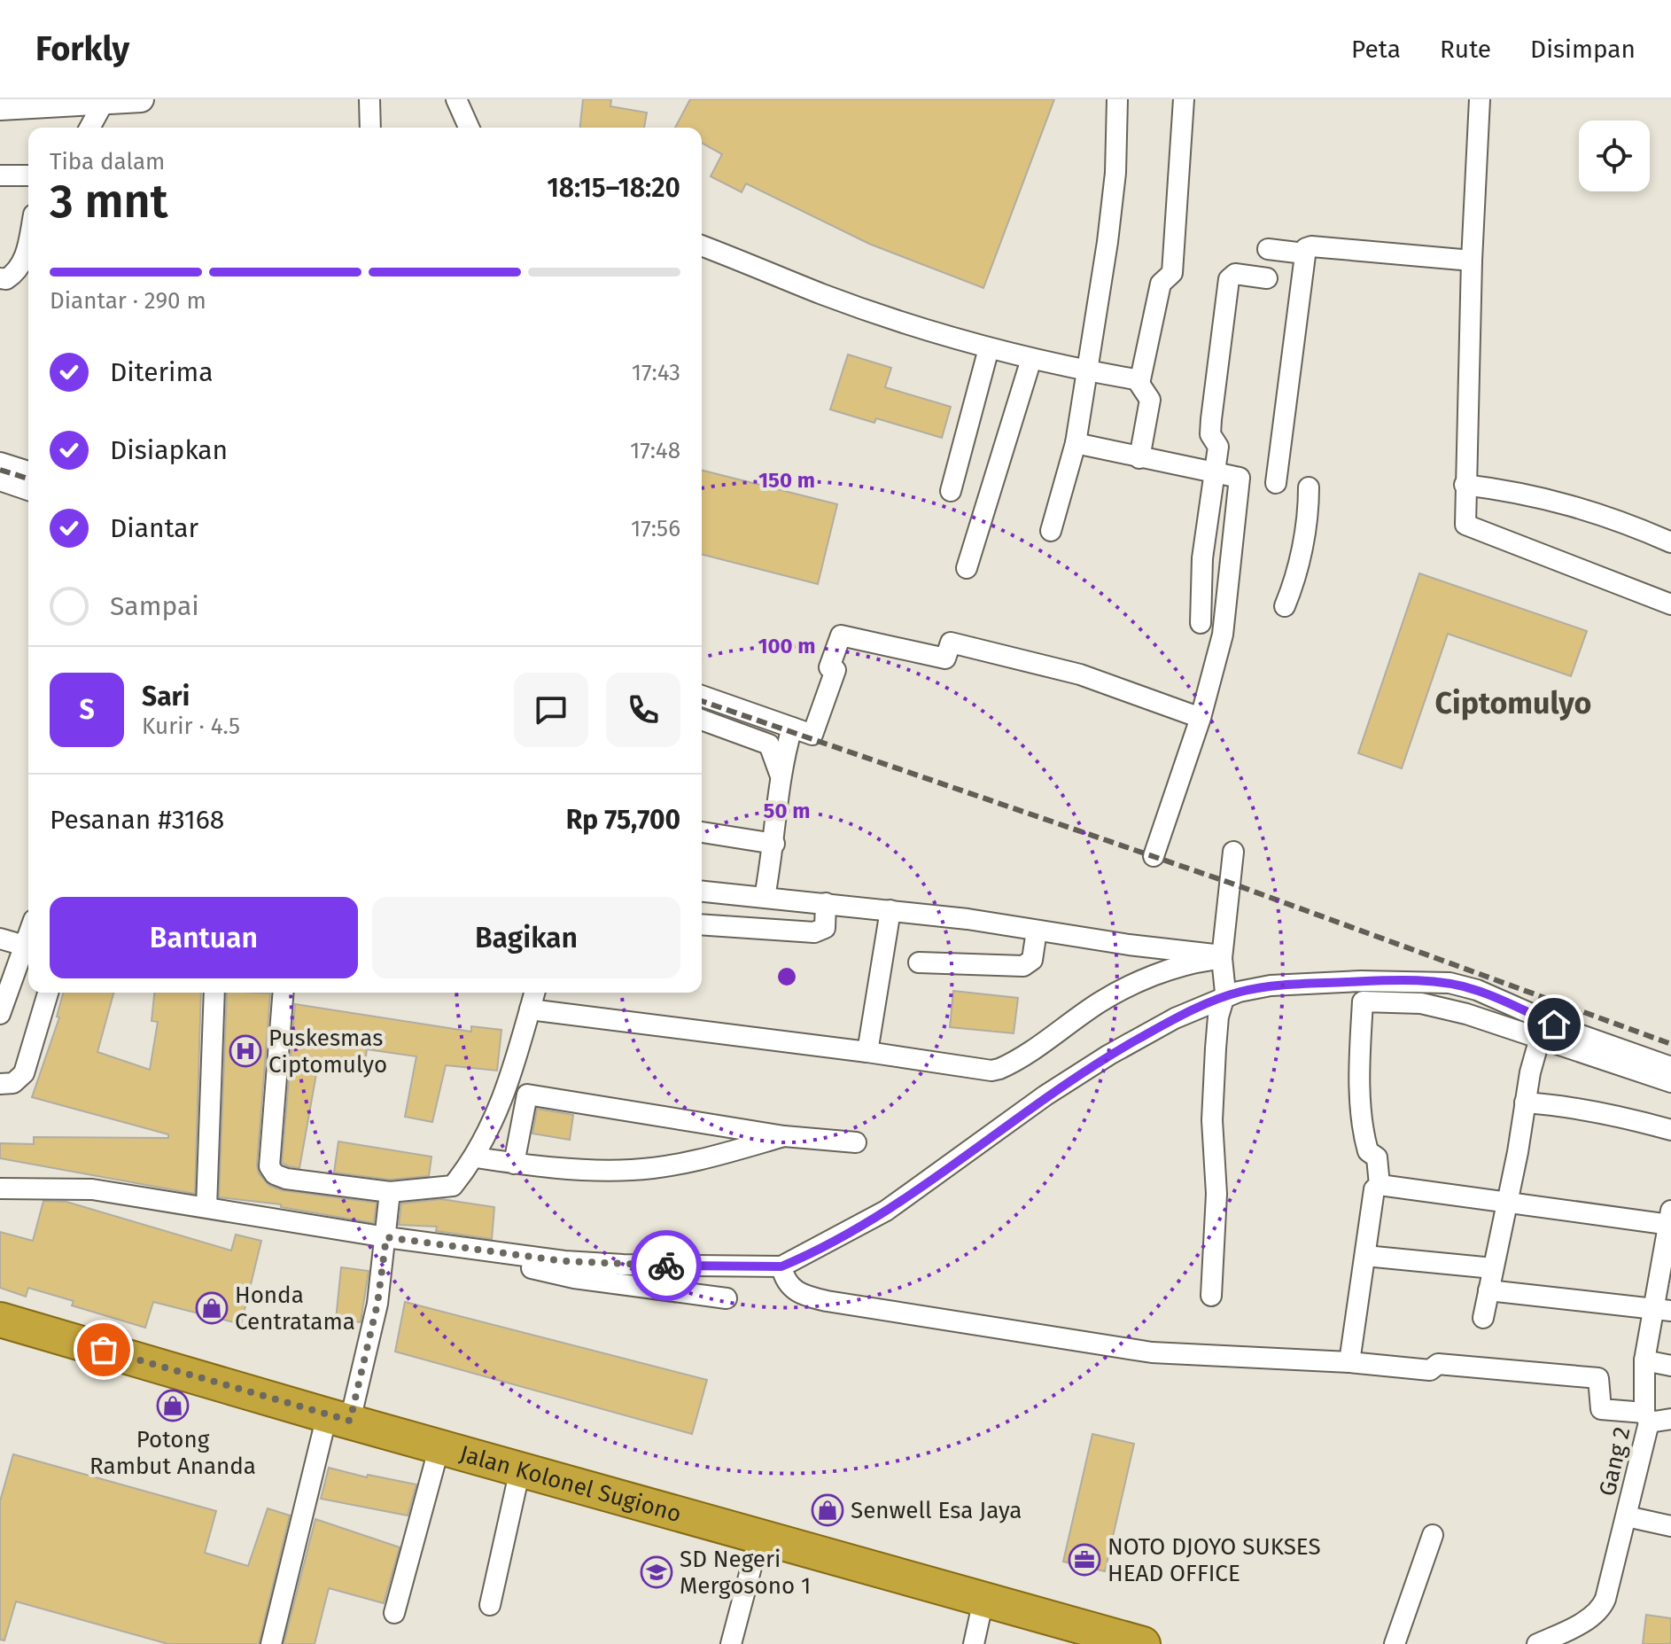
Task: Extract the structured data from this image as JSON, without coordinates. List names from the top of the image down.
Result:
{
  "streets": {
    "highway": ["Jalan Kolonel Sugiono"],
    "street": ["Gang 2"]
  },
  "districts": ["Ciptomulyo"],
  "places": {
    "hospital": ["Puskesmas Ciptomulyo"],
    "shop": ["Honda Centratama", "Potong Rambut Ananda", "Senwell Esa Jaya"],
    "office": ["NOTO DJOYO SUKSES HEAD OFFICE"],
    "school or university": ["SD Negeri Mergosono 1"]
  },
  "page": {
    "header": "Forkly",
    "nav": ["Peta", "Rute", "Disimpan"],
    "heading": ["3 mnt", "Tiba dalam", "18:15–18:20"],
    "panel": [
      "Sari",
      "Kurir · 4.5",
      "Pesanan #3168",
      "Rp 75,700"
    ],
    "bar": "Diantar · 290 m",
    "list": [
      ["Diterima", "17:43"],
      ["Disiapkan", "17:48"],
      ["Diantar", "17:56"],
      "Sampai"
    ],
    "round": "S",
    "buttons": ["Bantuan", "Bagikan"]
  },
  "rings": ["150 m", "100 m", "50 m"]
}
